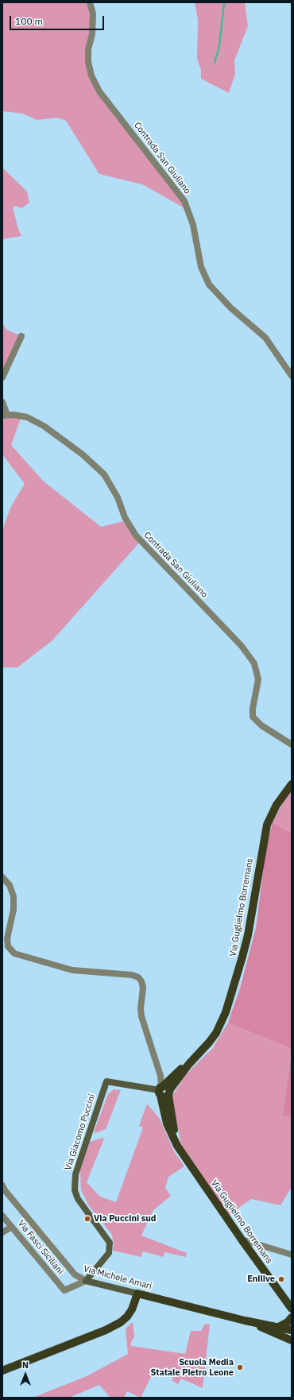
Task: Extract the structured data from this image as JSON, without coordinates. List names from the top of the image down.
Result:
{
  "streets": {
    "main road": ["Via Guglielmo Borremans", "Via Giacomo Puccini", "Via Michele Amari"],
    "street": ["Contrada San Giuliano", "Via Fasci Siciliani"]
  },
  "crossings": [
    ["Via Guglielmo Borremans", "Via Giacomo Puccini"],
    ["Via Giacomo Puccini", "Via Fasci Siciliani"],
    ["Via Giacomo Puccini", "Via Michele Amari"],
    ["Via Fasci Siciliani", "Via Michele Amari"]
  ],
  "places": ["Via Puccini sud", "Enilive", "Scuola Media Statale Pietro Leone"],
  "scale_bar": "100 m",
  "north": "top"
}
